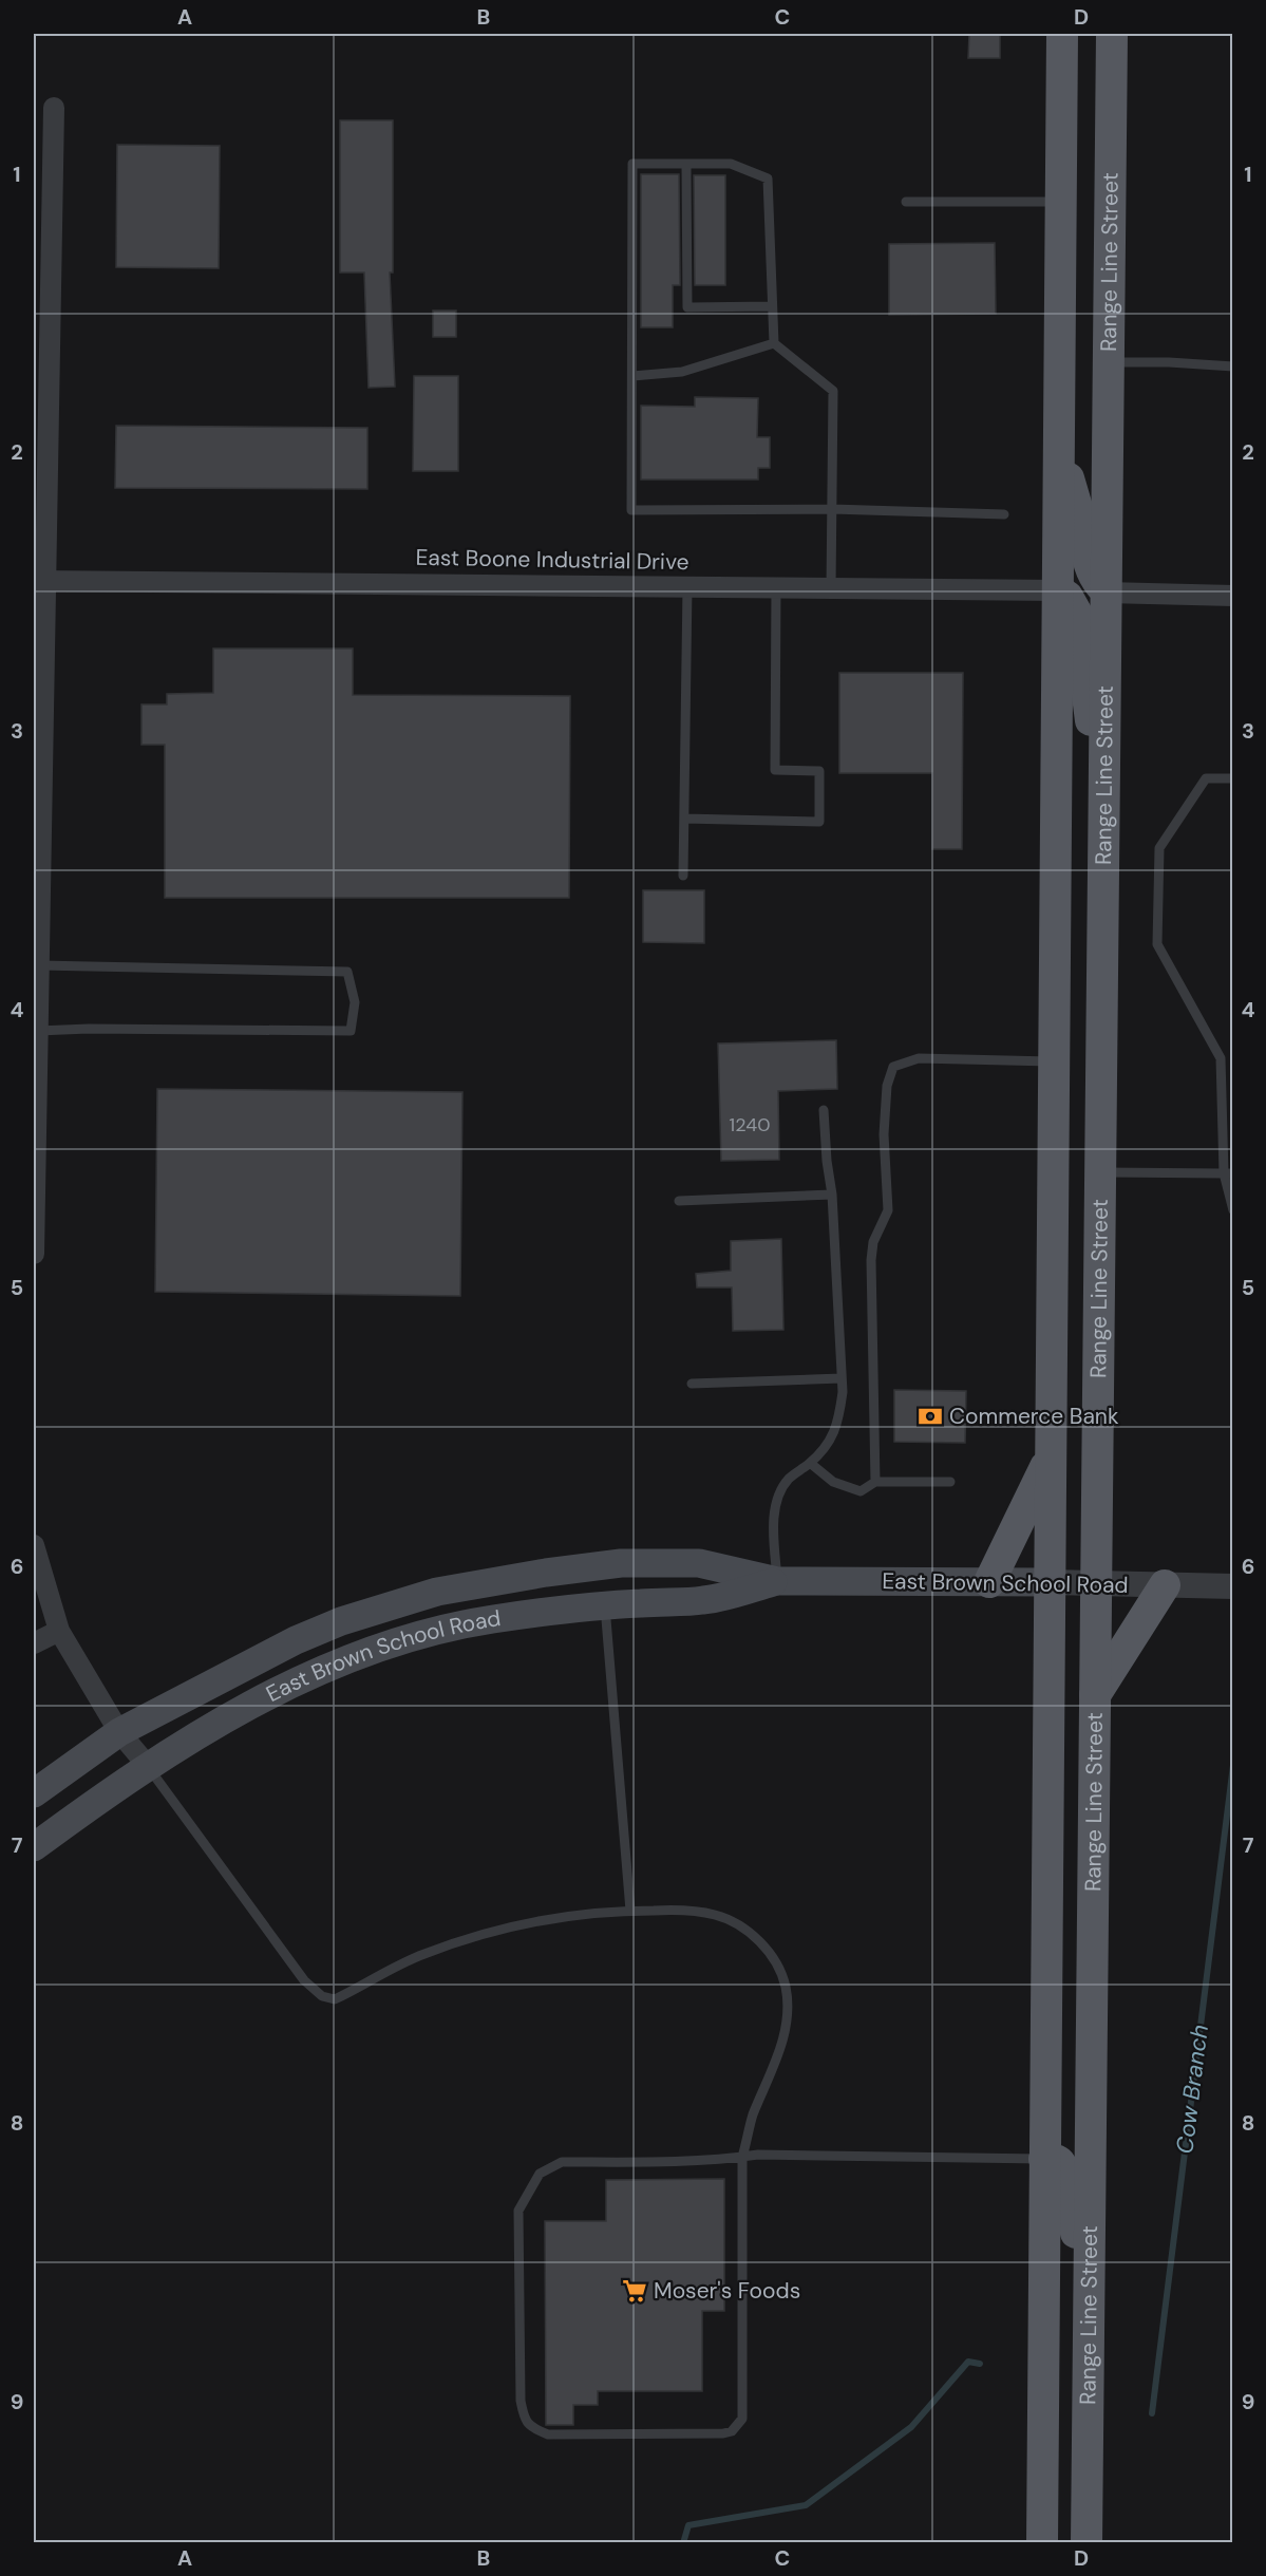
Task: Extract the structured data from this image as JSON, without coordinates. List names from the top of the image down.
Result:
{
  "streets": {
    "main road": ["Range Line Street", "East Brown School Road"],
    "street": ["East Boone Industrial Drive"]
  },
  "crossings": [
    ["Range Line Street", "East Boone Industrial Drive"],
    ["Range Line Street", "East Brown School Road"]
  ],
  "water": ["Cow Branch"],
  "places": {
    "bank": ["Commerce Bank"],
    "supermarket": ["Moser's Foods"]
  },
  "house_numbers": ["1240"],
  "grid": {
    "columns": [
      "A",
      "B",
      "C",
      "D"
    ],
    "rows": [
      "1",
      "2",
      "3",
      "4",
      "5",
      "6",
      "7",
      "8",
      "9"
    ]
  }
}
